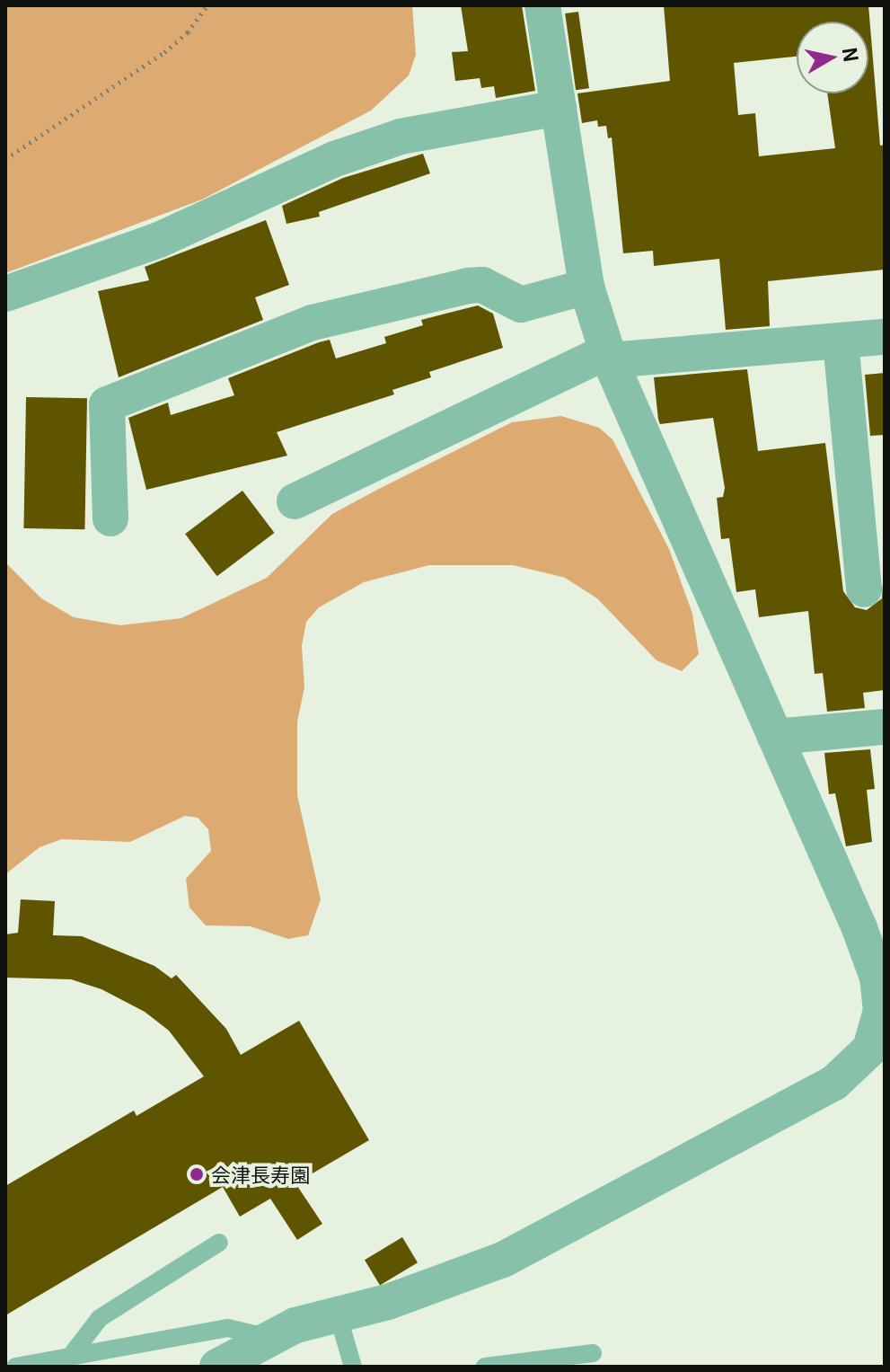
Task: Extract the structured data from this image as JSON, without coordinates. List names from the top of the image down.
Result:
{
  "places": ["会津長寿園"],
  "north": "right"
}
